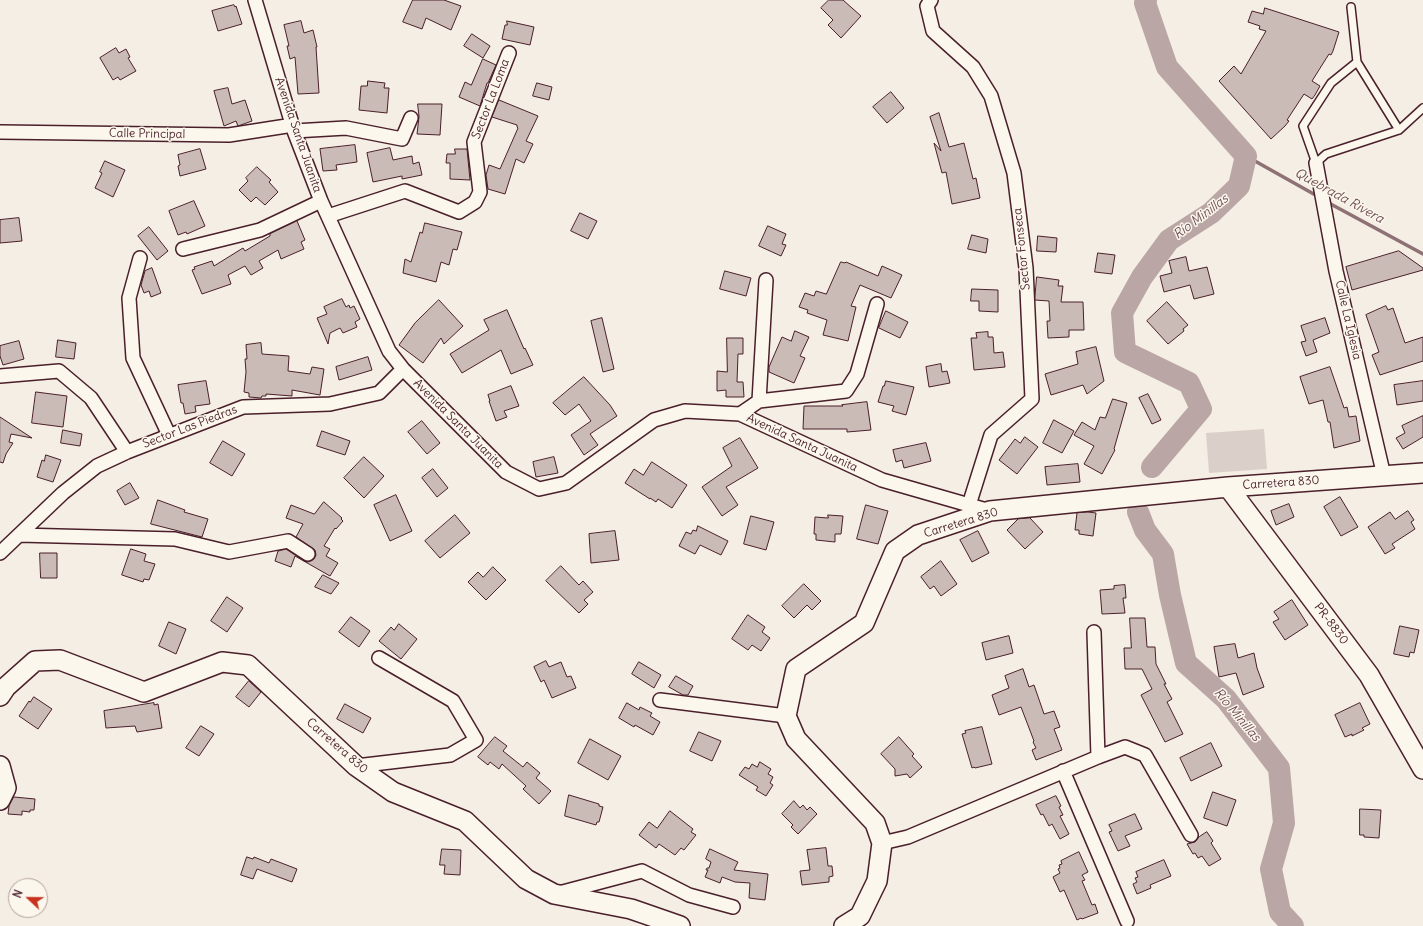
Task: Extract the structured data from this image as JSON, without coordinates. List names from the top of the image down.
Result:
{
  "streets": {
    "street": [
      "Sector La Loma",
      "Calle Principal",
      "Avenida Santa Juanita",
      "Sector Fonseca",
      "Calle La Iglesia",
      "Sector Las Piedras",
      "Carretera 830",
      "PR-8830"
    ]
  },
  "crossings": [
    ["Sector La Loma", "Avenida Santa Juanita"],
    ["Calle Principal", "Avenida Santa Juanita"],
    ["Avenida Santa Juanita", "Sector Fonseca"],
    ["Avenida Santa Juanita", "Sector Las Piedras"],
    ["Avenida Santa Juanita", "Carretera 830"],
    ["Calle La Iglesia", "Carretera 830"],
    ["Carretera 830", "PR-8830"]
  ],
  "water": ["Quebrada Rivera", "Río Minillas"],
  "north": "left"
}
